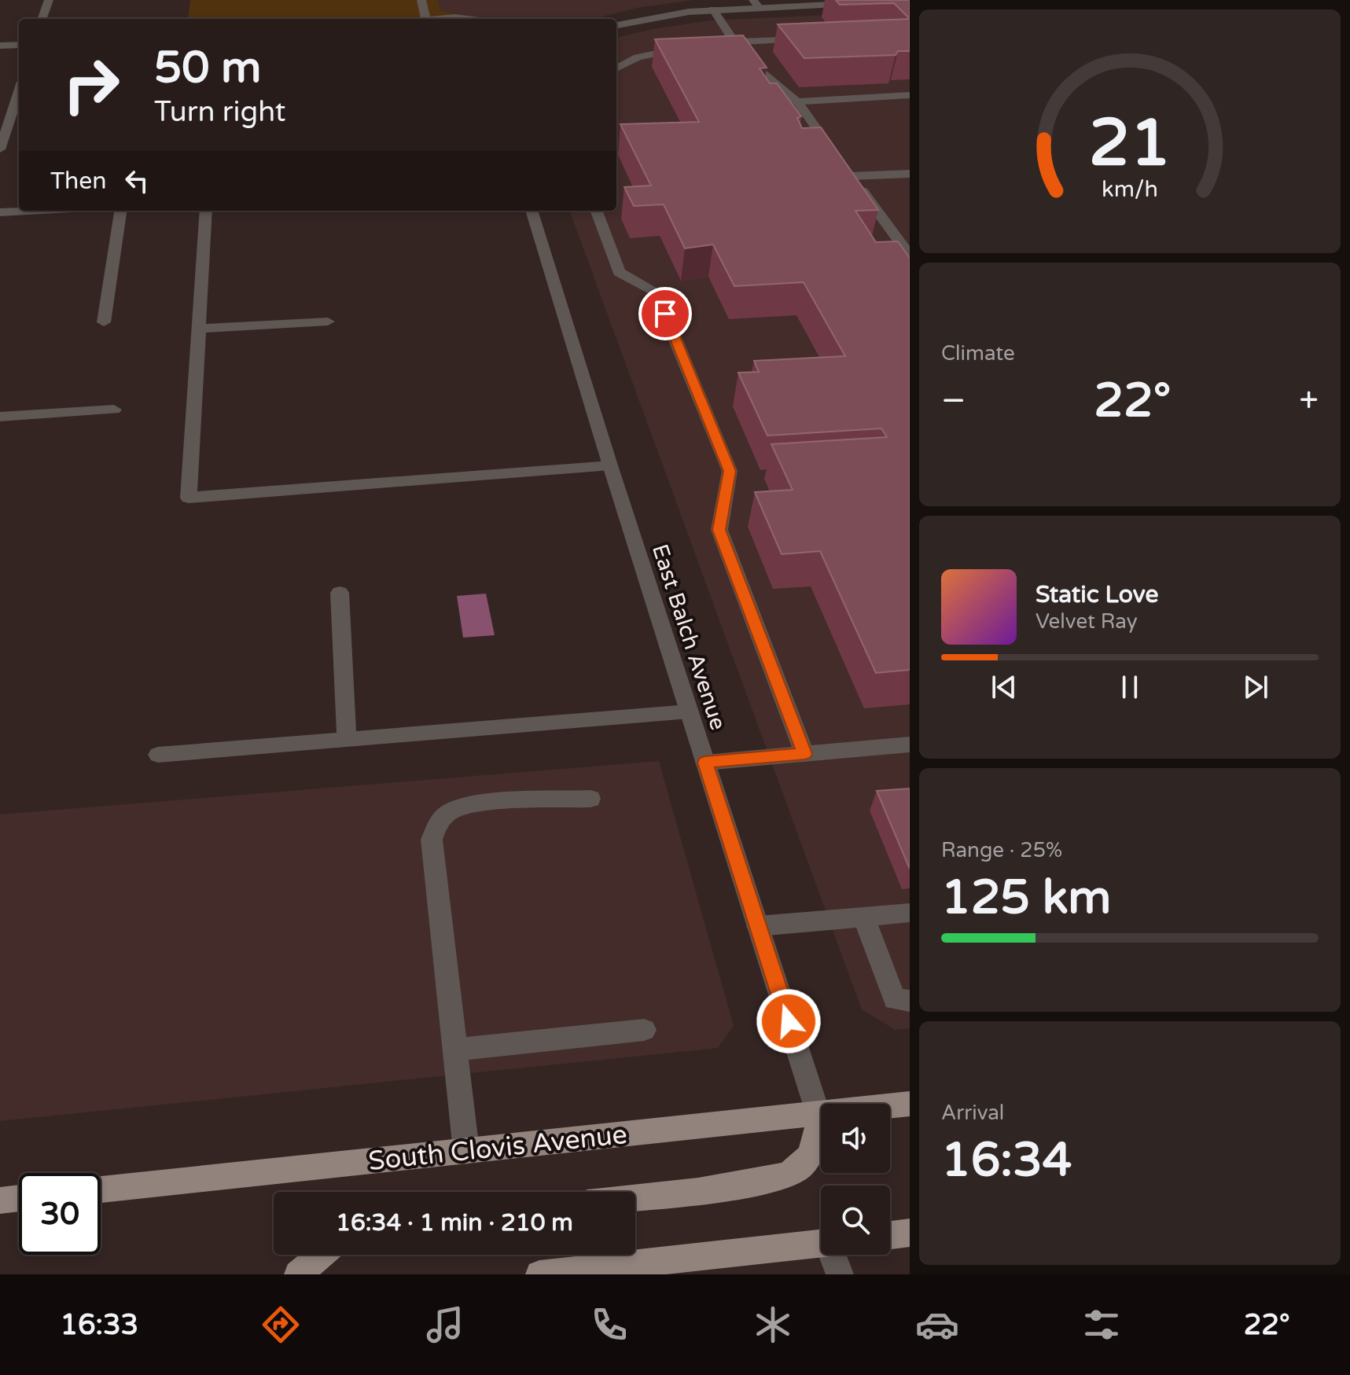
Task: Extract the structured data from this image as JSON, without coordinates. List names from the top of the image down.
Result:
{
  "streets": {
    "main road": ["South Clovis Avenue"],
    "street": ["East Balch Avenue"]
  },
  "crossings": [
    ["East Balch Avenue", "South Clovis Avenue"]
  ],
  "page": {
    "turn": ["50 m", "Turn right"],
    "then": "Then",
    "tile": [
      "Climate",
      ["Range · 25%", "125 km"],
      ["Arrival", "16:34"]
    ],
    "heat": ["−", "22°", "+"],
    "song": ["Static Love", "Velvet Ray"],
    "limit": "30",
    "trip": "16:34 · 1 min · 210 m",
    "tabs": ["16:33", "22°"],
    "gauge": ["21", "km/h"]
  }
}
